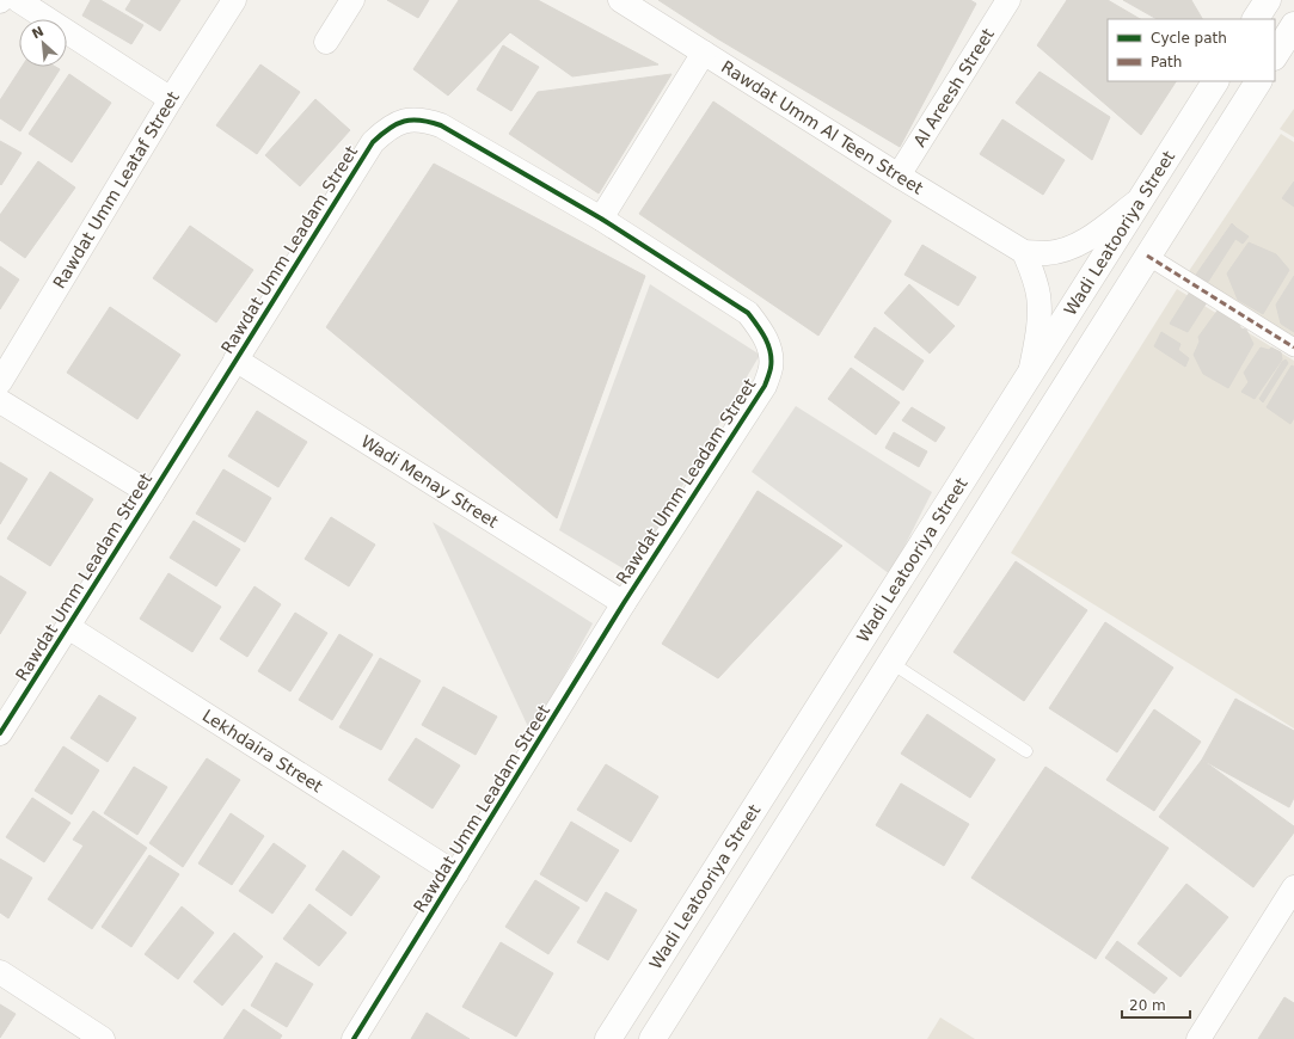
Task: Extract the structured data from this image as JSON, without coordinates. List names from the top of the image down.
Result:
{
  "streets": {
    "street": [
      "Al Areesh Street",
      "Rawdat Umm Al Teen Street",
      "Rawdat Umm Leataf Street",
      "Wadi Leatooriya Street",
      "Rawdat Umm Leadam Street",
      "Wadi Menay Street",
      "Lekhdaira Street"
    ]
  },
  "crossings": [
    ["Al Areesh Street", "Rawdat Umm Al Teen Street"],
    ["Rawdat Umm Al Teen Street", "Wadi Leatooriya Street"],
    ["Rawdat Umm Leadam Street", "Wadi Menay Street"],
    ["Rawdat Umm Leadam Street", "Lekhdaira Street"]
  ],
  "legend": ["Cycle path", "Path"],
  "scale_bar": "20 m",
  "north": "top left"
}
